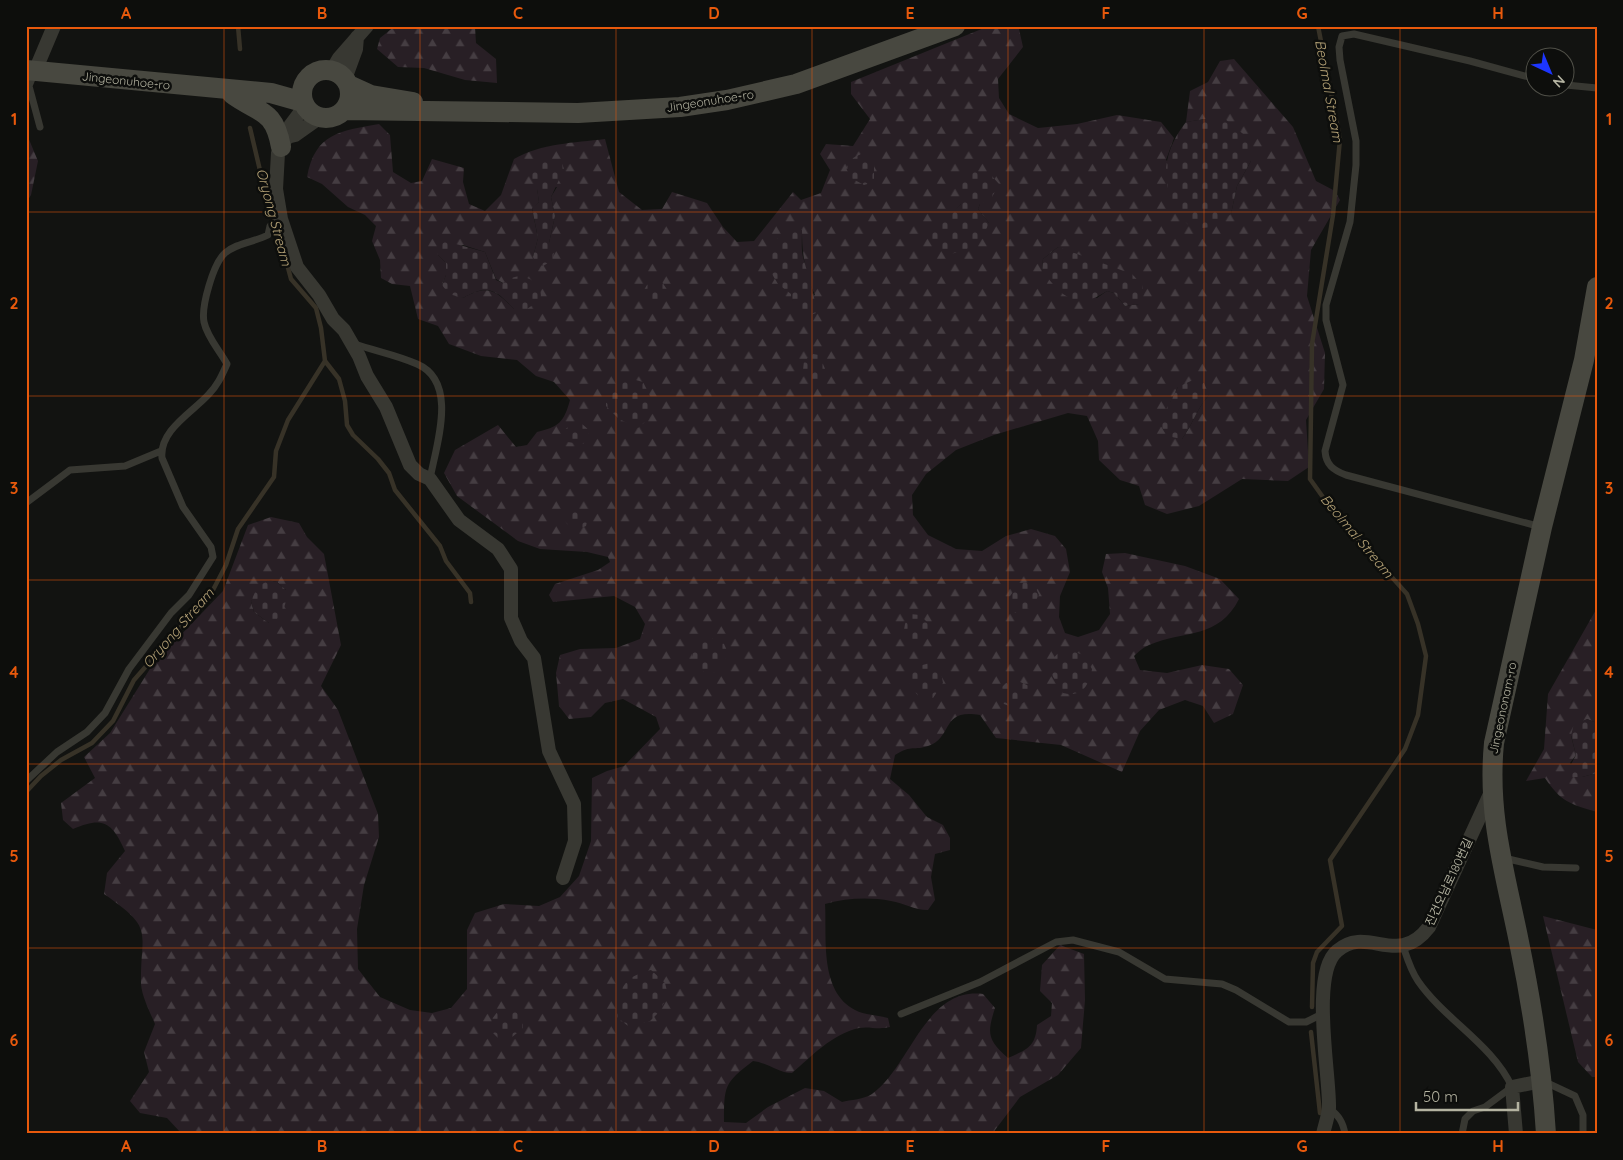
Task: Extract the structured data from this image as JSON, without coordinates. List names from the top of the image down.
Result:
{
  "streets": {
    "main road": ["Jingeonuhoe-ro", "Jingeononam-ro"],
    "street": ["진건오남로180번길"]
  },
  "crossings": [
    ["Jingeononam-ro", "진건오남로180번길"]
  ],
  "water": ["Beolmal Stream", "Oryong Stream"],
  "scale_bar": "50 m",
  "north": "bottom right",
  "grid": {
    "columns": [
      "A",
      "B",
      "C",
      "D",
      "E",
      "F",
      "G",
      "H"
    ],
    "rows": [
      "1",
      "2",
      "3",
      "4",
      "5",
      "6"
    ]
  }
}
